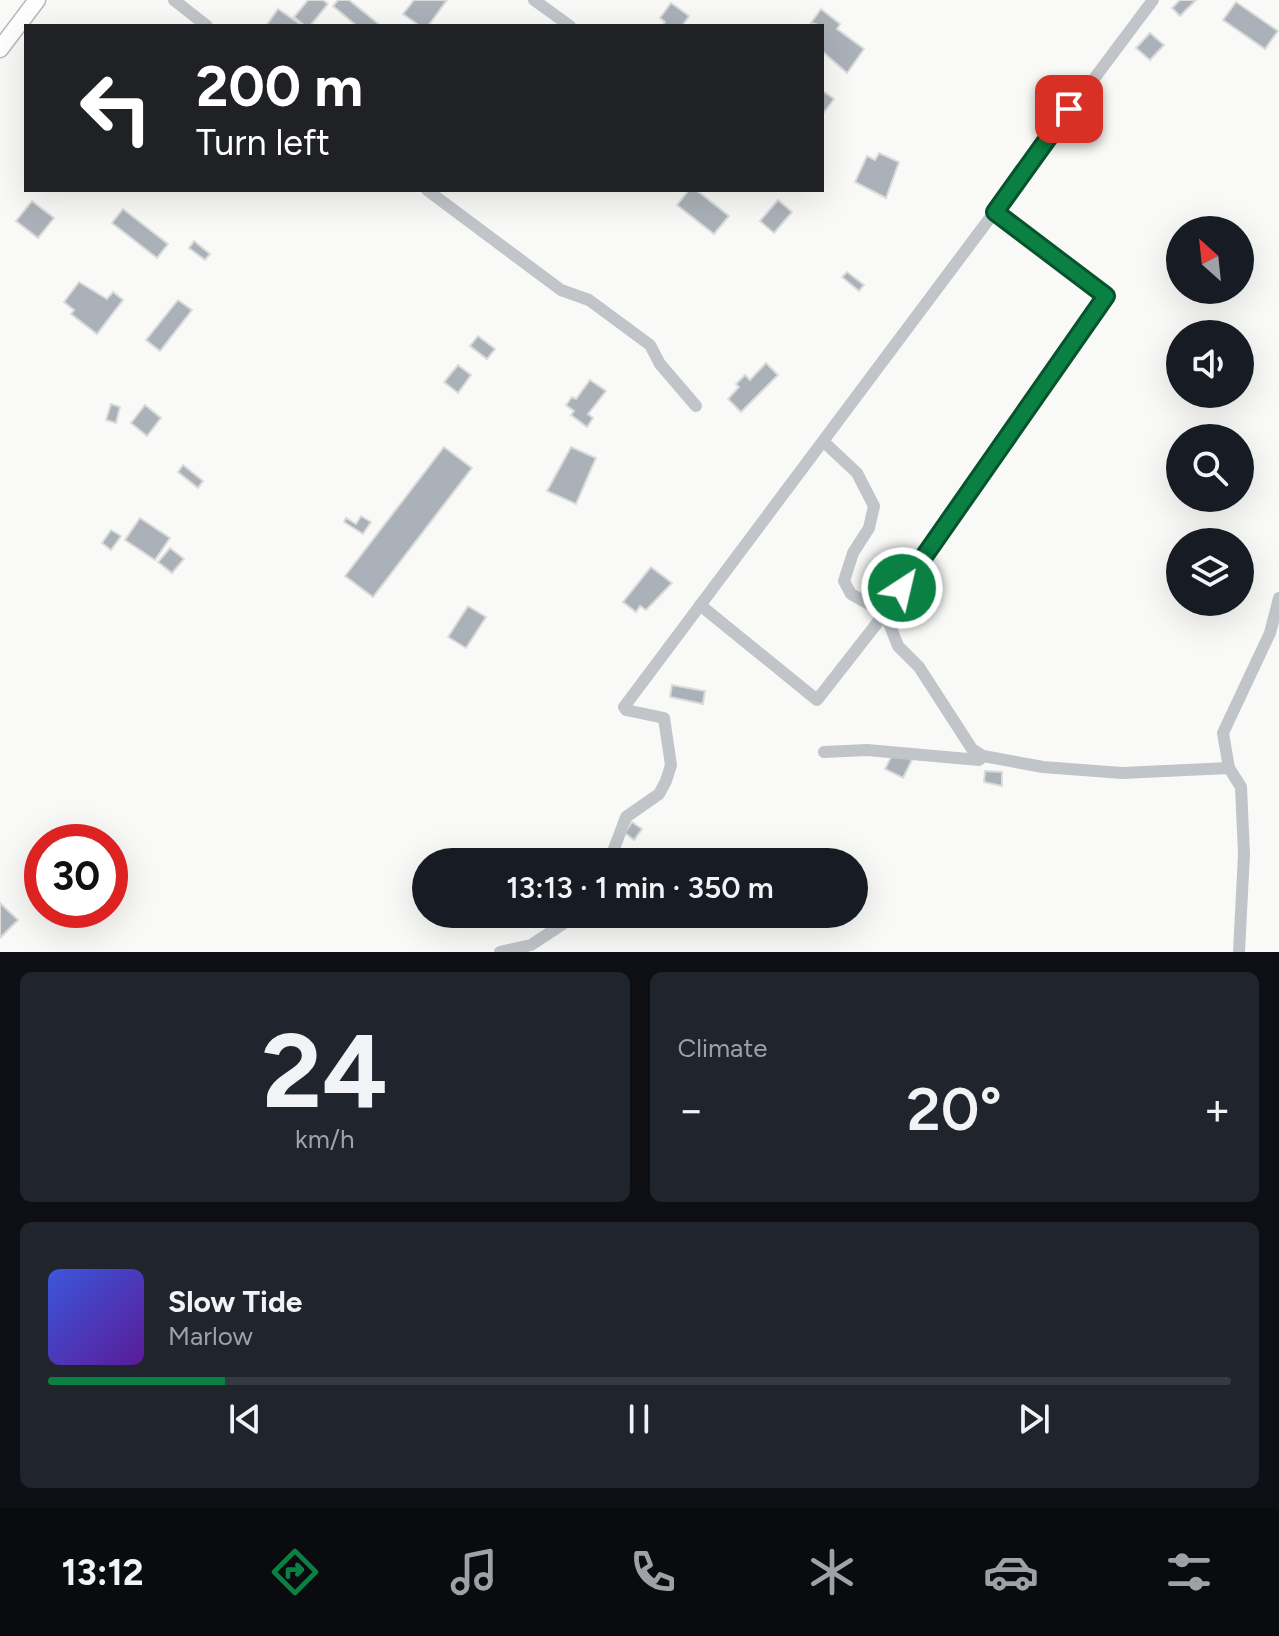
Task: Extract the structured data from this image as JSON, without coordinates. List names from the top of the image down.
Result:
{
  "north": "top left",
  "page": {
    "turn": ["200 m", "Turn left"],
    "limit": "30",
    "trip": "13:13 · 1 min · 350 m",
    "tile": [
      ["24", "km/h"],
      "Climate"
    ],
    "heat": ["−", "20°", "+"],
    "song": ["Slow Tide", "Marlow"],
    "tabs": "13:12"
  }
}
